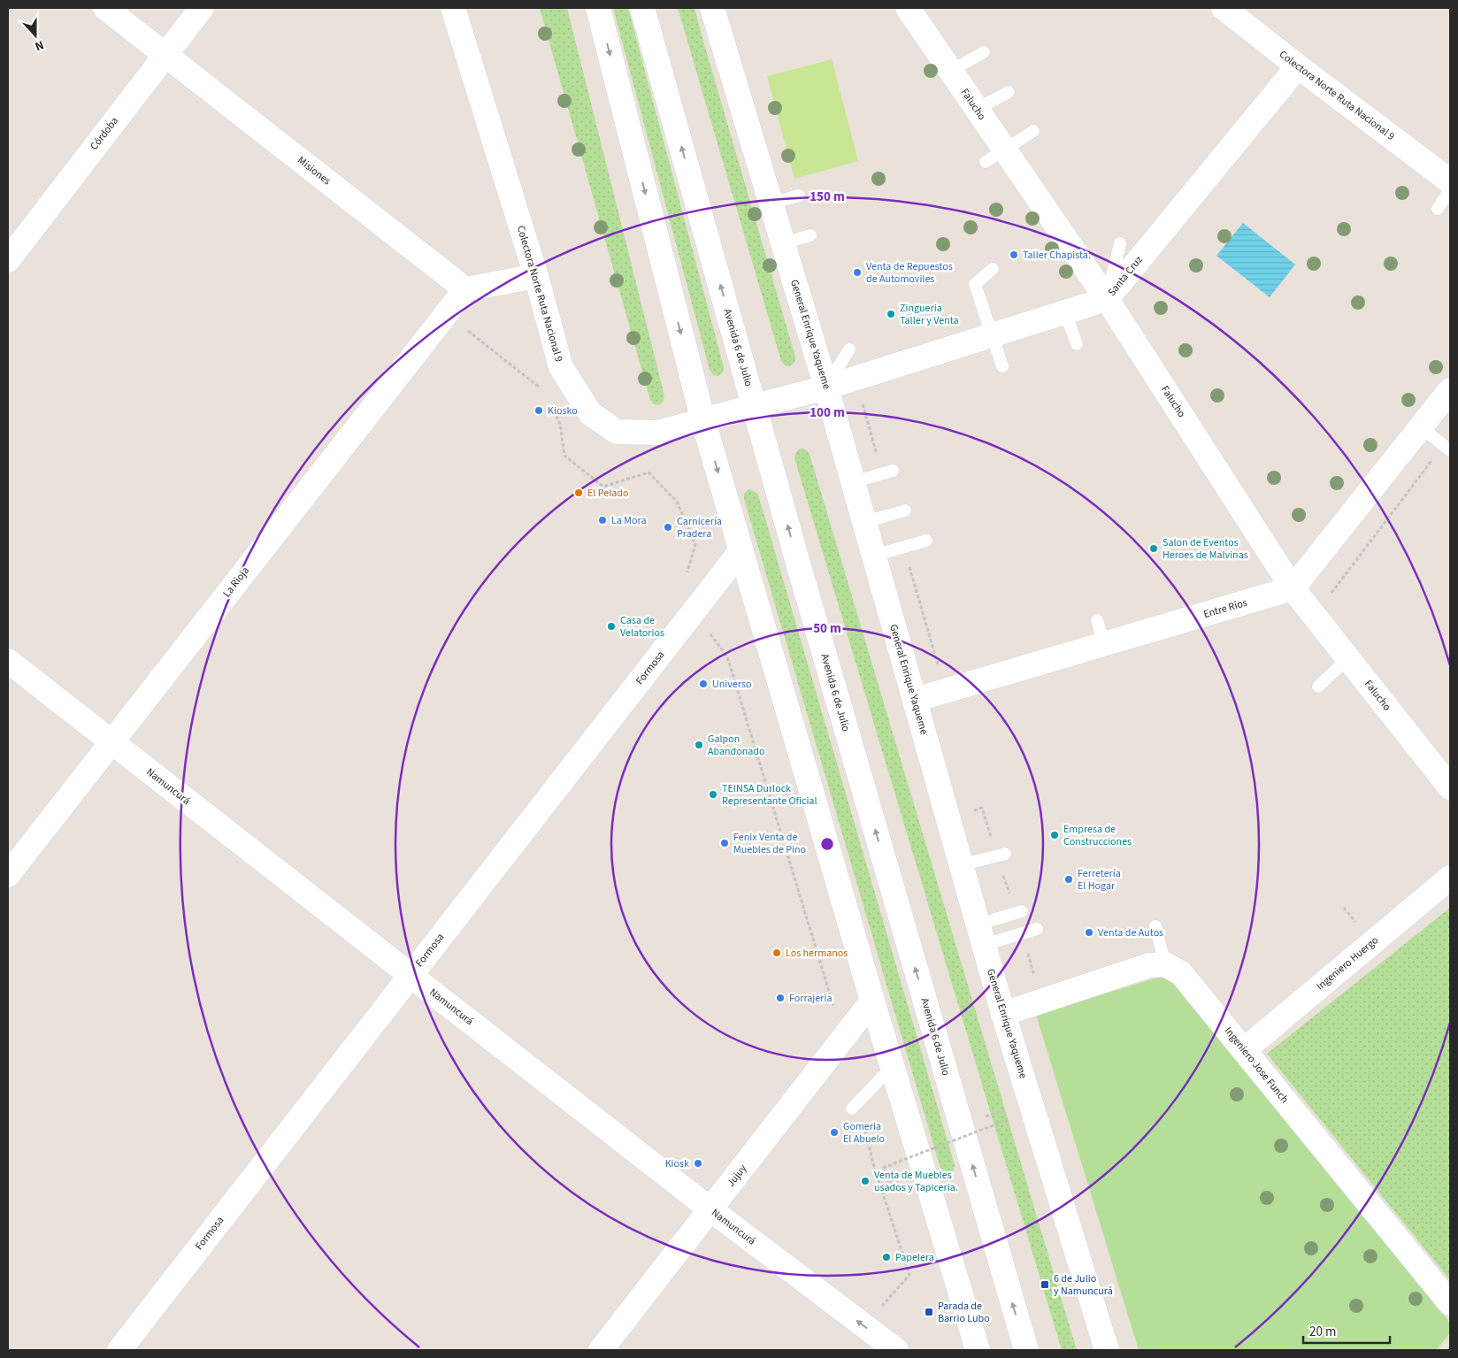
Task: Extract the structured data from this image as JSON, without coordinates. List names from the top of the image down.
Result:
{
  "streets": {
    "street": [
      "Colectora Norte Ruta Nacional 9",
      "Falucho",
      "Córdoba",
      "Misiones",
      "Santa Cruz",
      "General Enrique Yaqueme",
      "Avenida 6 de Julio",
      "La Rioja",
      "Entre Ríos",
      "Formosa",
      "Namuncurá",
      "Ingeniero Huergo",
      "Ingeniero Jose Funch",
      "Jujuy"
    ]
  },
  "crossings": [
    ["Colectora Norte Ruta Nacional 9", "Santa Cruz"],
    ["Colectora Norte Ruta Nacional 9", "General Enrique Yaqueme"],
    ["Colectora Norte Ruta Nacional 9", "Avenida 6 de Julio"],
    ["Falucho", "Santa Cruz"],
    ["Falucho", "Entre Ríos"],
    ["Córdoba", "Misiones"],
    ["Misiones", "La Rioja"],
    ["Santa Cruz", "General Enrique Yaqueme"],
    ["General Enrique Yaqueme", "Entre Ríos"],
    ["La Rioja", "Namuncurá"],
    ["Formosa", "Namuncurá"],
    ["Namuncurá", "Jujuy"],
    ["Ingeniero Huergo", "Ingeniero Jose Funch"]
  ],
  "places": {
    "other": [
      "Taller Chapista.",
      "Venta de Repuestos de Automoviles",
      "Zingueria Taller y Venta",
      "Kiosko",
      "El Pelado",
      "La Mora",
      "Carnicería Pradera",
      "Salon de Eventos Heroes de Malvinas",
      "Casa de Velatorios",
      "Universo",
      "Galpon Abandonado",
      "TEINSA Durlock Representante Oficial",
      "Empresa de Construcciones",
      "Fenix Venta de Muebles de Pino",
      "Ferretería El Hogar",
      "Venta de Autos",
      "Los hermanos",
      "Forrajeria",
      "Gomeria El Abuelo",
      "Kiosk",
      "Venta de Muebles usados y Tapiceria.",
      "Papelera"
    ],
    "transit": ["6 de Julio y Namuncurá", "Parada de Barrio Lubo"]
  },
  "scale_bar": "20 m",
  "north": "bottom",
  "rings": ["150 m", "100 m", "50 m"]
}
